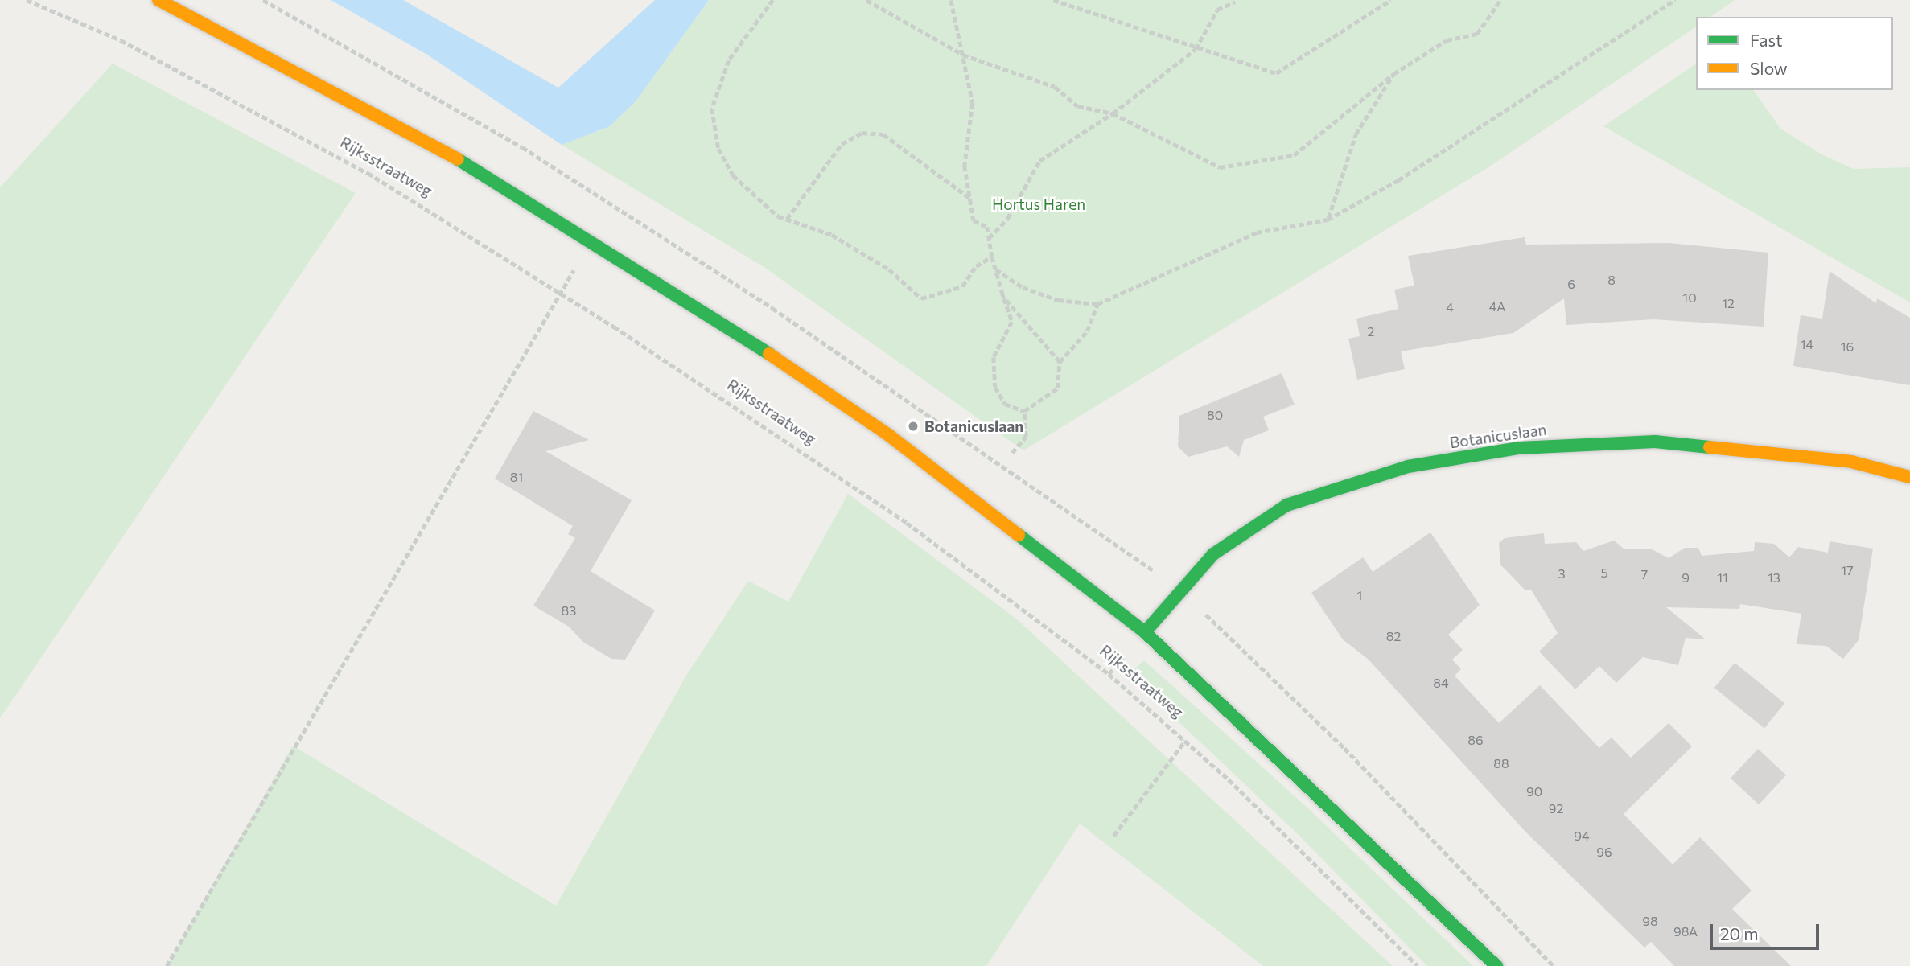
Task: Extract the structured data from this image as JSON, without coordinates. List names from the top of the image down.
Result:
{
  "streets": {
    "main road": ["Botanicuslaan"],
    "path": ["Rijksstraatweg"]
  },
  "parks": ["Hortus Haren"],
  "places": ["Botanicuslaan"],
  "house_numbers": [
    "8",
    "6",
    "10",
    "12",
    "4A",
    "4",
    "2",
    "14",
    "16",
    "80",
    "81",
    "17",
    "5",
    "3",
    "7",
    "9",
    "11",
    "13",
    "1",
    "83",
    "82",
    "84",
    "86",
    "88",
    "90",
    "92",
    "94",
    "96",
    "98",
    "98A"
  ],
  "legend": ["Fast", "Slow"],
  "scale_bar": "20 m"
}
